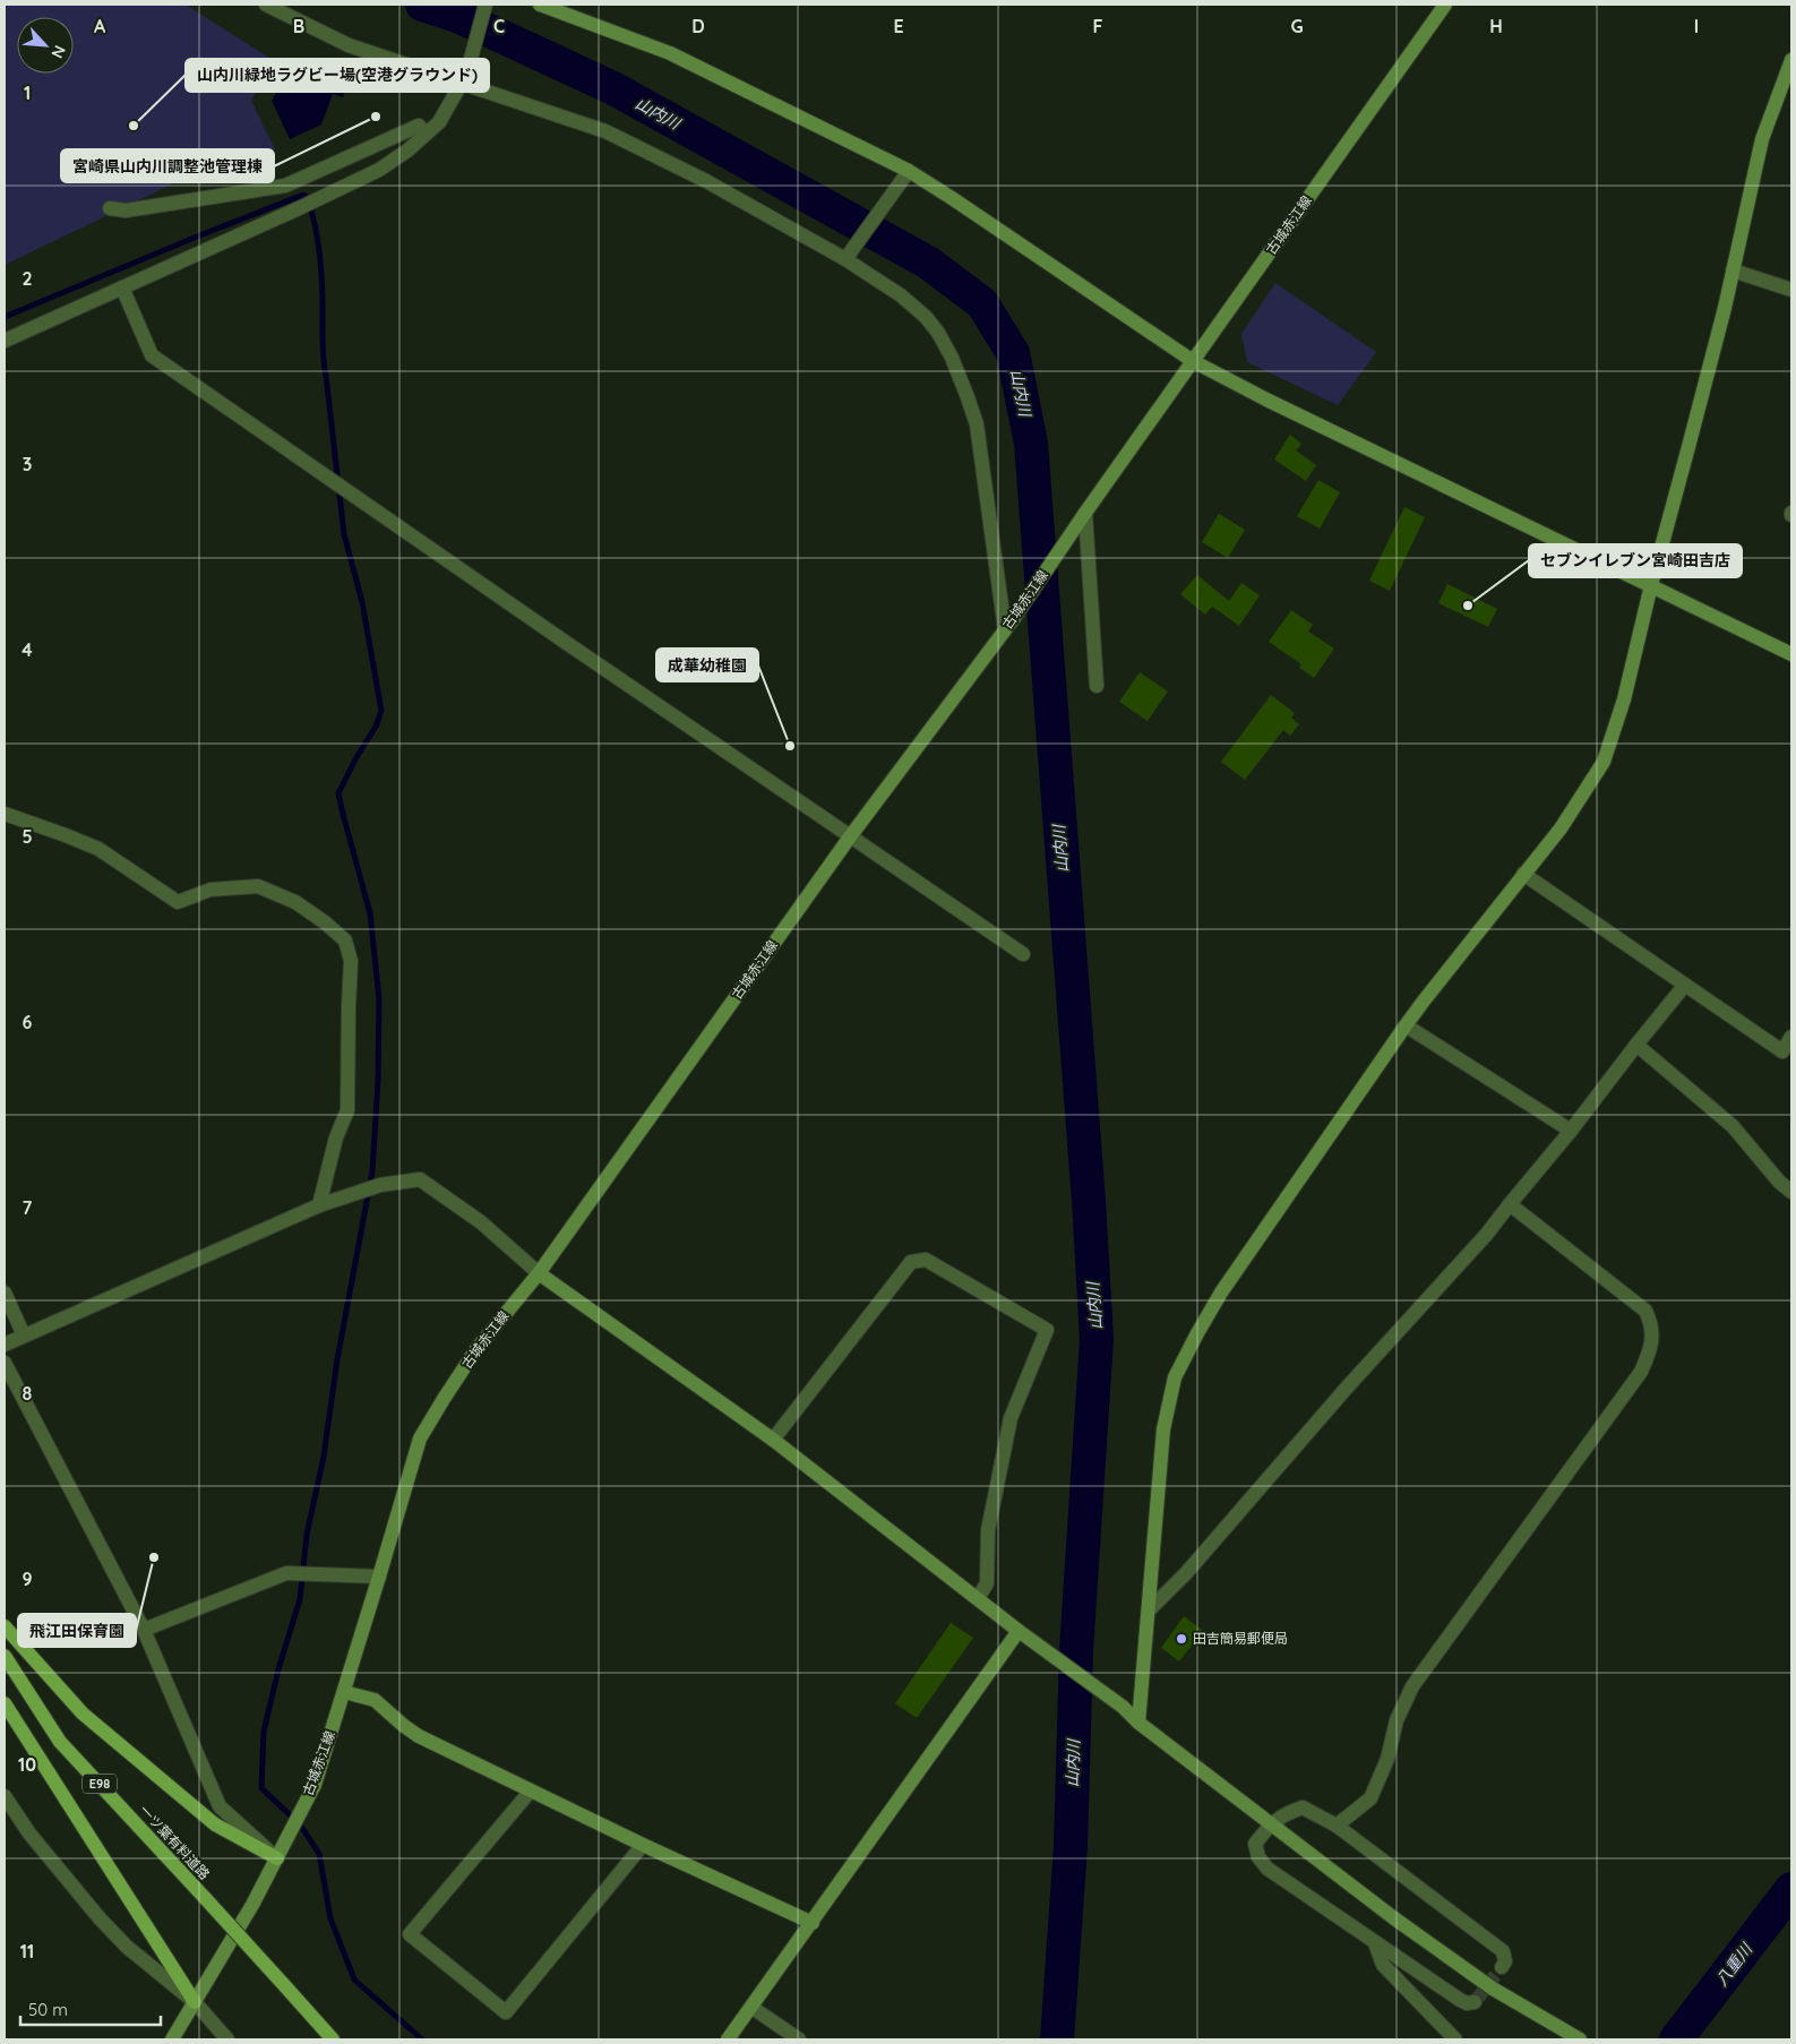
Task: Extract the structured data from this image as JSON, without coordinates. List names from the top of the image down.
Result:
{
  "streets": {
    "main road": ["E98", "一ツ葉有料道路"],
    "street": ["古城赤江線"]
  },
  "water": ["山内川", "八重川"],
  "places": [
    "宮崎県山内川調整池管理棟",
    "山内川緑地ラグビー場(空港グラウンド)",
    "セブンイレブン宮崎田吉店",
    "成華幼稚園",
    "飛江田保育園",
    "田吉簡易郵便局"
  ],
  "scale_bar": "50 m",
  "north": "bottom right",
  "grid": {
    "columns": [
      "A",
      "B",
      "C",
      "D",
      "E",
      "F",
      "G",
      "H",
      "I"
    ],
    "rows": [
      "1",
      "2",
      "3",
      "4",
      "5",
      "6",
      "7",
      "8",
      "9",
      "10",
      "11"
    ]
  }
}
